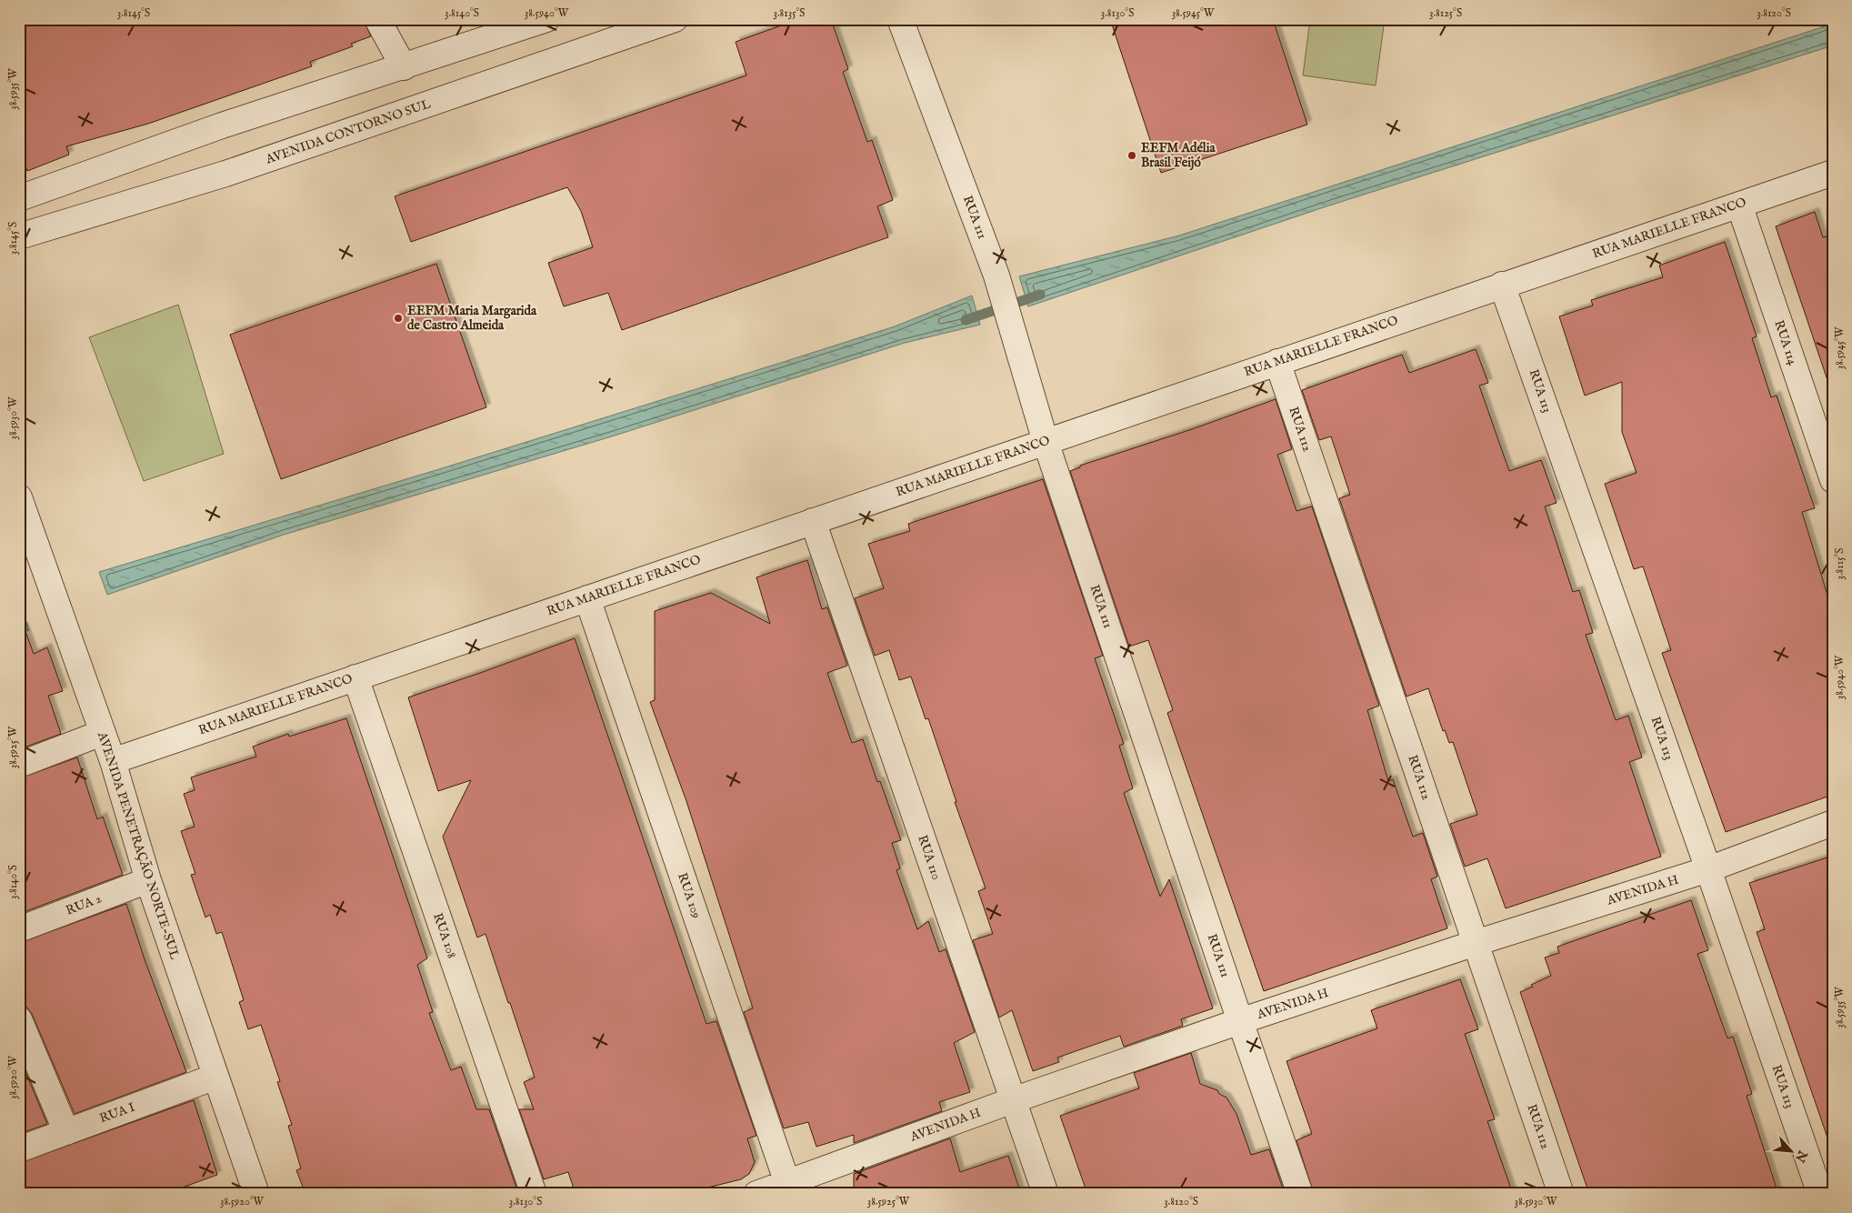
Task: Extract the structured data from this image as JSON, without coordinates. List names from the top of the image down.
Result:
{
  "streets": {
    "street": [
      "AVENIDA CONTORNO SUL",
      "RUA 111",
      "RUA MARIELLE FRANCO",
      "RUA 114",
      "RUA 113",
      "RUA 112",
      "AVENIDA PENETRAÇÃO NORTE-SUL",
      "RUA 110",
      "AVENIDA H",
      "RUA 109",
      "RUA 2",
      "RUA 108",
      "RUA I"
    ]
  },
  "crossings": [
    ["RUA 111", "RUA MARIELLE FRANCO"],
    ["RUA 111", "AVENIDA H"],
    ["RUA MARIELLE FRANCO", "RUA 114"],
    ["RUA MARIELLE FRANCO", "RUA 113"],
    ["RUA MARIELLE FRANCO", "RUA 112"],
    ["RUA MARIELLE FRANCO", "AVENIDA PENETRAÇÃO NORTE-SUL"],
    ["RUA MARIELLE FRANCO", "RUA 110"],
    ["RUA MARIELLE FRANCO", "RUA 109"],
    ["RUA MARIELLE FRANCO", "RUA 108"],
    ["RUA 113", "AVENIDA H"],
    ["RUA 112", "AVENIDA H"],
    ["AVENIDA PENETRAÇÃO NORTE-SUL", "RUA 2"],
    ["AVENIDA PENETRAÇÃO NORTE-SUL", "RUA I"],
    ["RUA 110", "AVENIDA H"],
    ["AVENIDA H", "RUA 109"]
  ],
  "places": ["EEFM Adélia Brasil Feijó", "EEFM Maria Margarida de Castro Almeida"],
  "north": "bottom right",
  "coordinates": [
    "3.8145°S",
    "3.8140°S",
    "38.5940°W",
    "3.8135°S",
    "3.8130°S",
    "38.5945°W",
    "3.8125°S",
    "3.8120°S",
    "38.5935°W",
    "38.5930°W",
    "3.8115°S",
    "38.5925°W",
    "38.5920°W"
  ]
}
